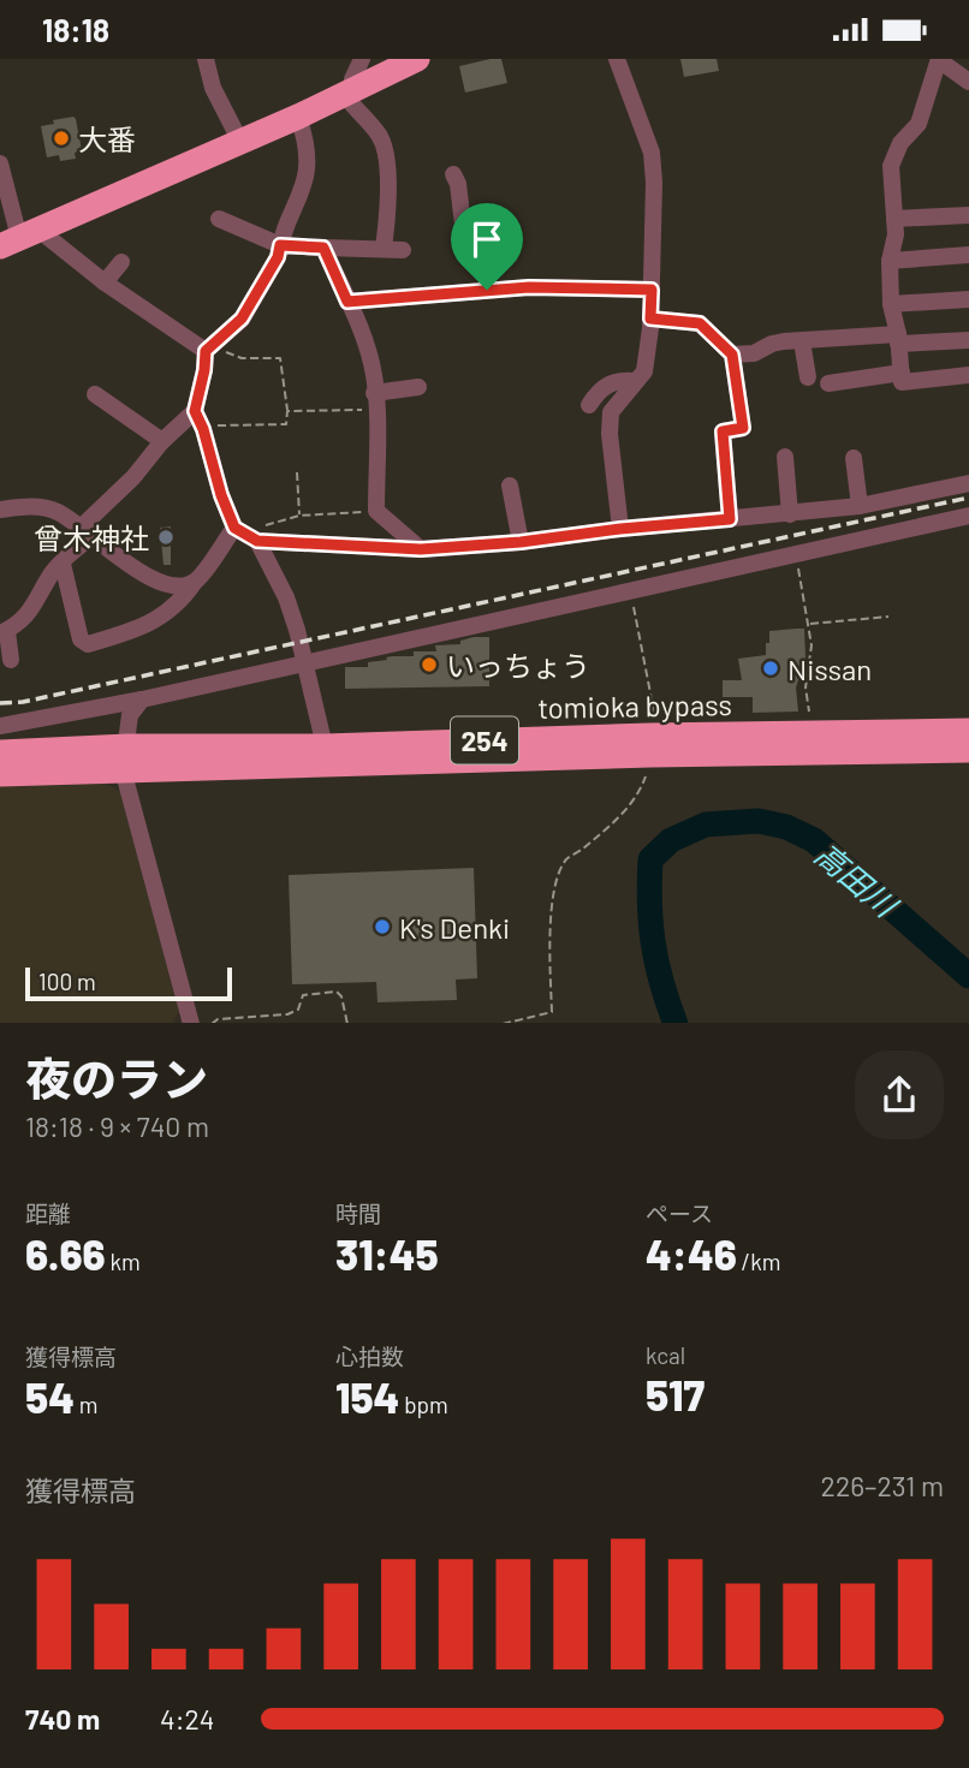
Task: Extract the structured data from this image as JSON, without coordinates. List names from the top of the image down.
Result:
{
  "streets": {
    "highway": ["tomioka bypass", "254"]
  },
  "water": ["高田川"],
  "places": [
    "大番",
    "曾木神社",
    "いっちょう",
    "Nissan",
    "K's Denki"
  ],
  "scale_bar": "100 m",
  "page": {
    "status": "18:18",
    "scale": "100 m",
    "heading": ["夜のラン", "18:18 · 9 × 740 m"],
    "stats": [
      ["距離", "6.66 km"],
      ["時間", "31:45"],
      ["ペース", "4:46 /km"],
      ["獲得標高", "54 m"],
      ["心拍数", "154 bpm"],
      ["kcal", "517"]
    ],
    "chart": ["獲得標高", "226–231 m"],
    "list": [
      {
        "name": "740 m",
        "note": "4:24"
      }
    ]
  }
}
